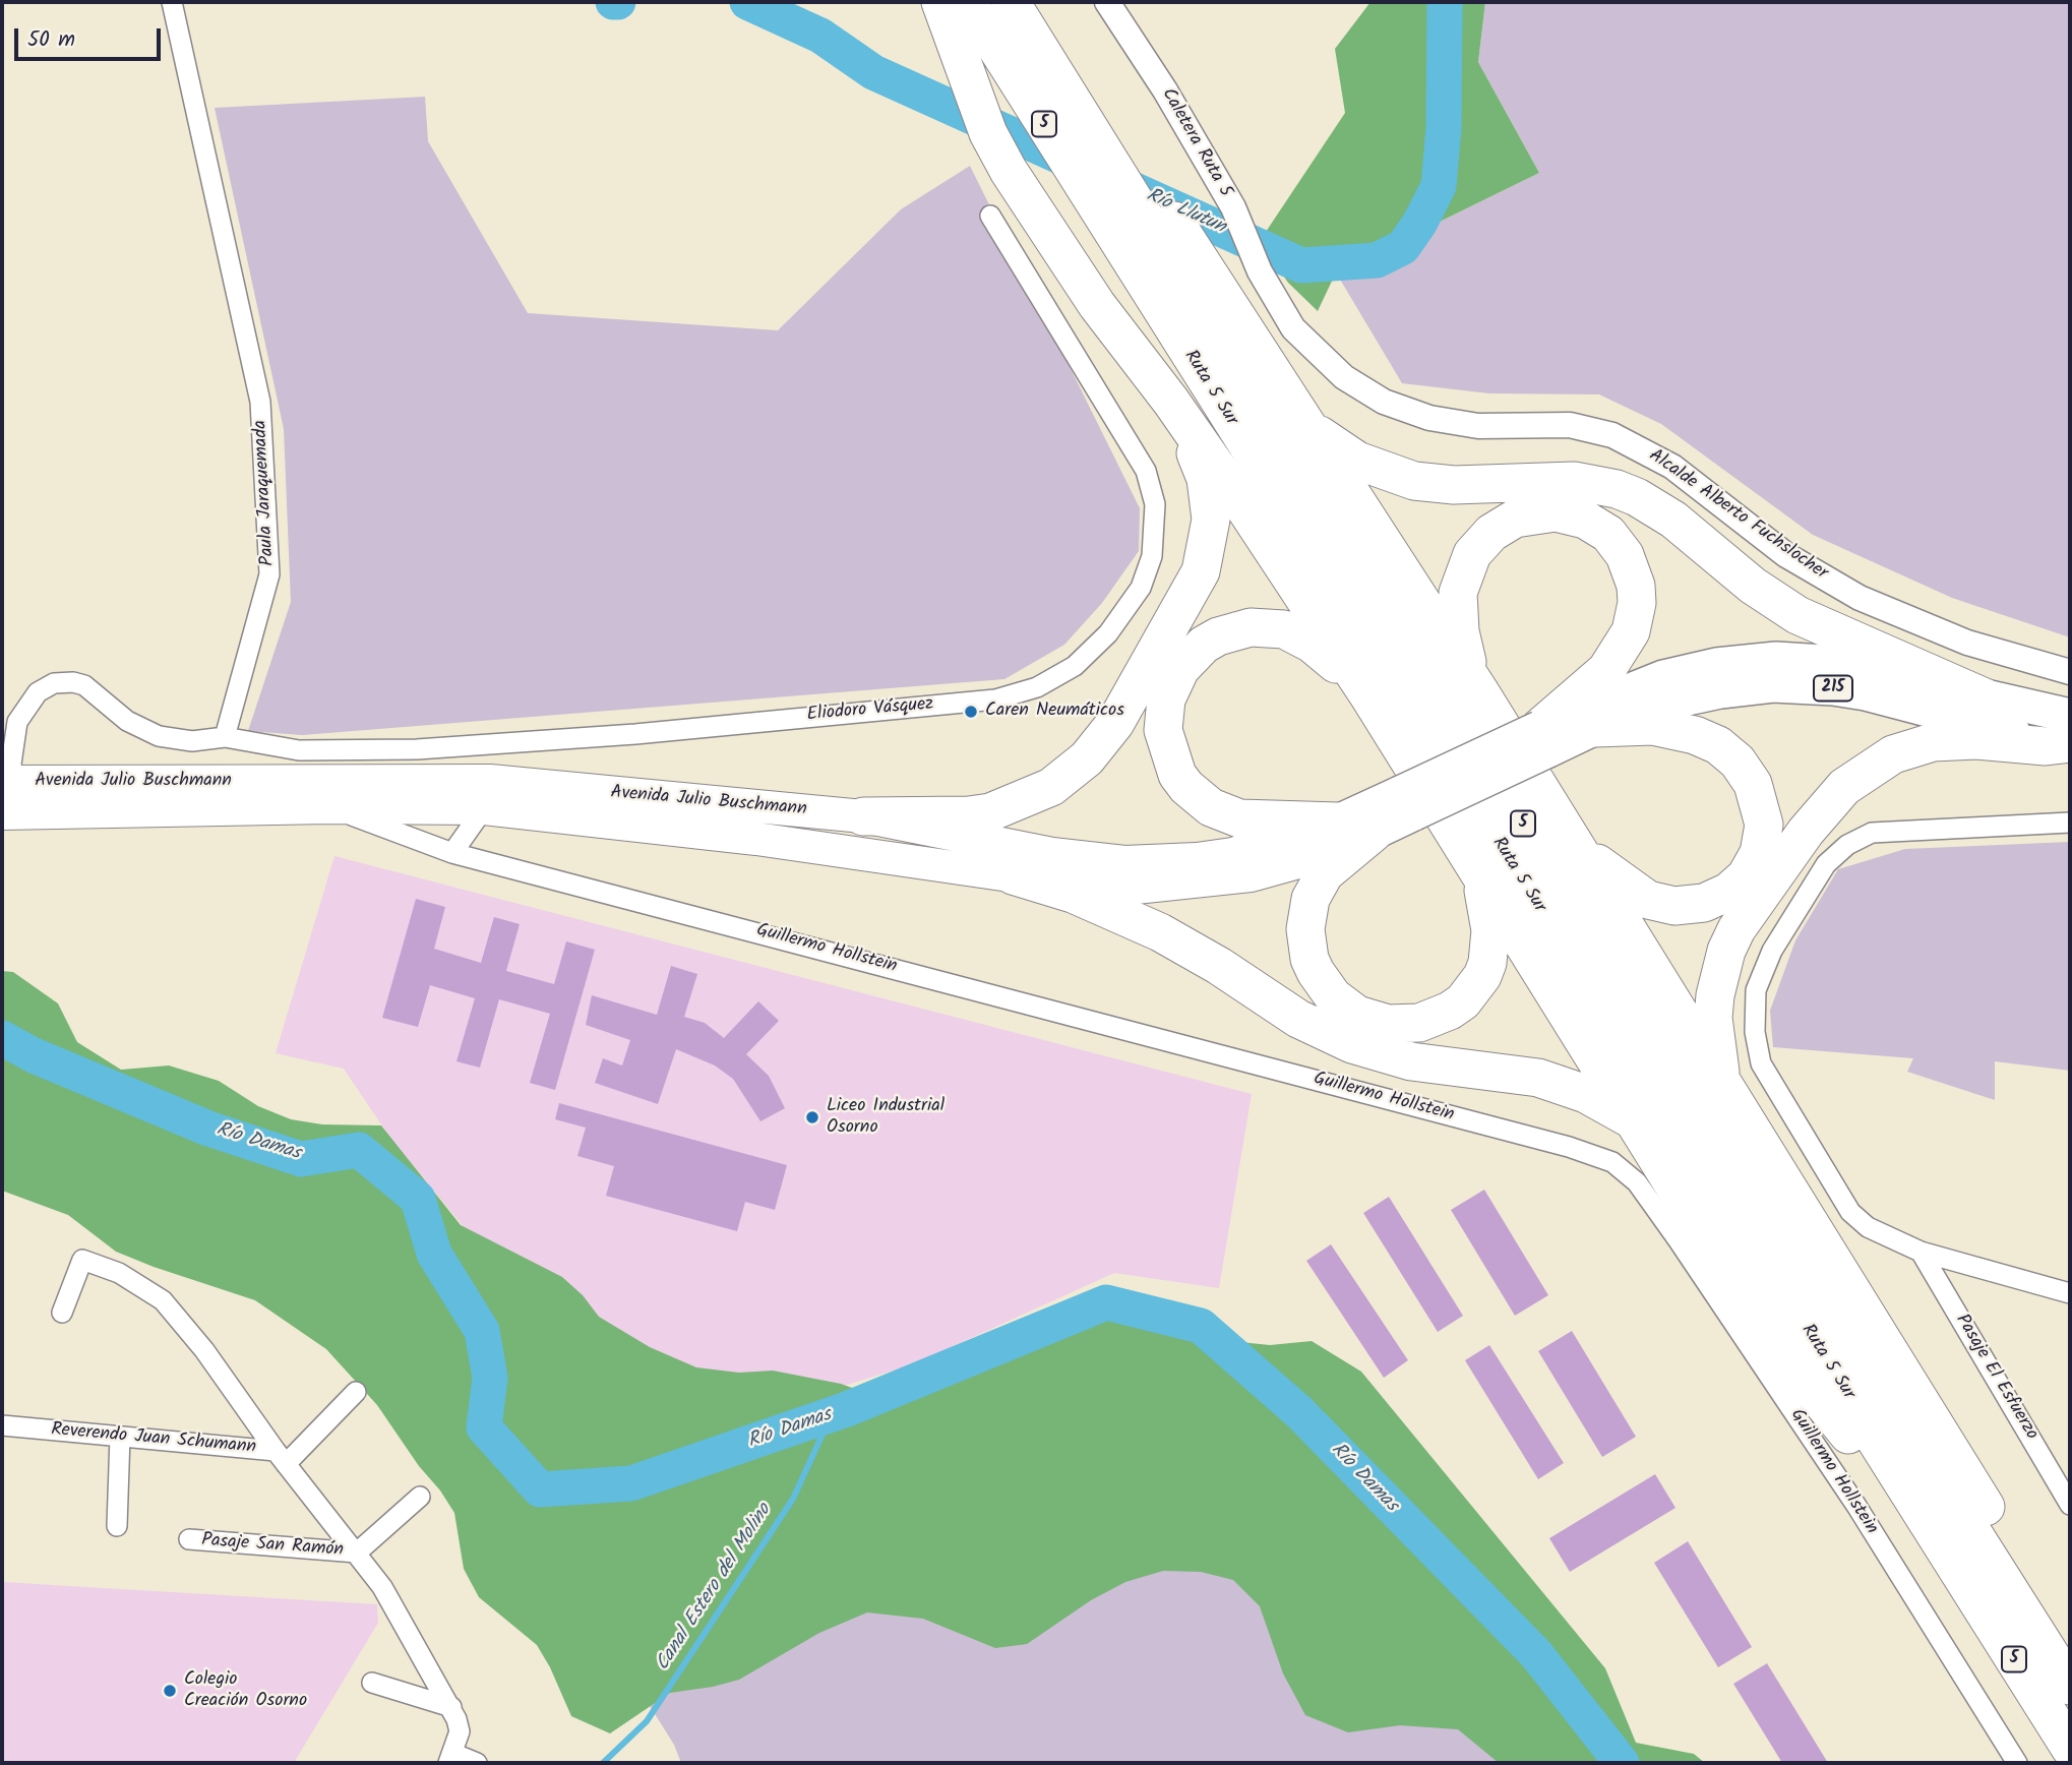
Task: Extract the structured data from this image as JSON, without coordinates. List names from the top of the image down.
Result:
{
  "streets": {
    "highway": [
      "5",
      "Ruta 5 Sur",
      "215",
      "Avenida Julio Buschmann"
    ],
    "street": [
      "Caletera Ruta 5",
      "Paula Jaraquemada",
      "Alcalde Alberto Fuchslocher",
      "Eliodoro Vásquez",
      "Guillermo Hollstein",
      "Pasaje El Esfuerzo",
      "Reverendo Juan Schumann",
      "Pasaje San Ramón"
    ]
  },
  "crossings": [
    ["Caletera Ruta 5", "Alcalde Alberto Fuchslocher"],
    ["Paula Jaraquemada", "Eliodoro Vásquez"],
    ["Avenida Julio Buschmann", "Guillermo Hollstein"]
  ],
  "water": ["Río Llutun", "Río Damas", "Canal Estero del Molino"],
  "places": ["Caren Neumáticos", "Liceo Industrial Osorno", "Colegio Creación Osorno"],
  "scale_bar": "50 m"
}
